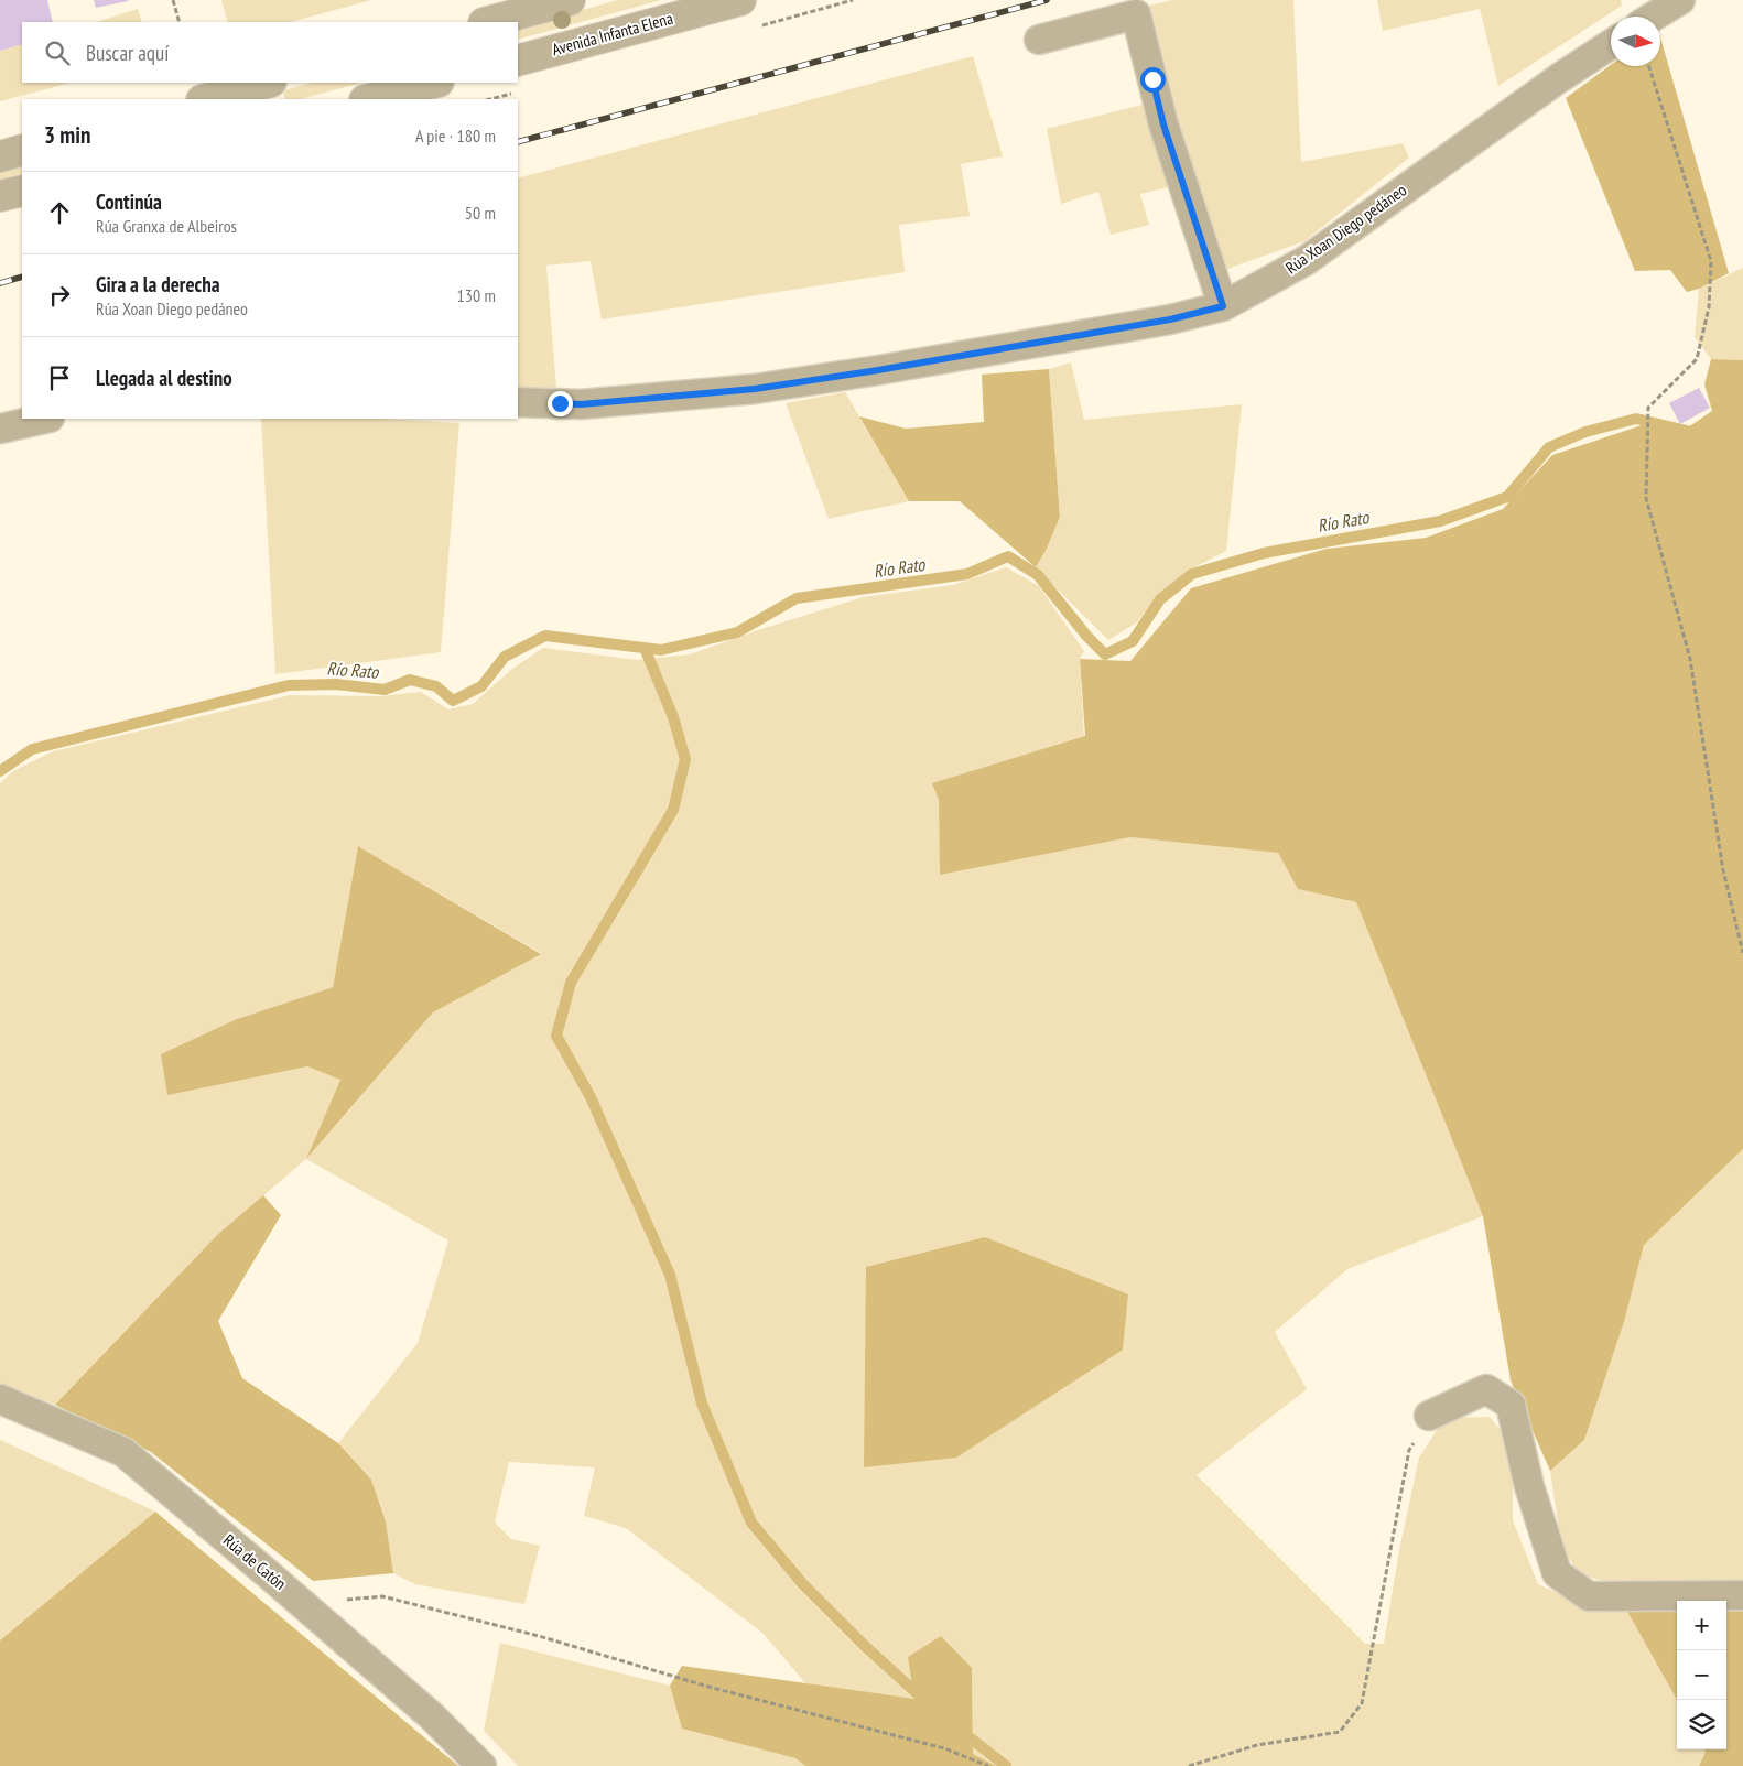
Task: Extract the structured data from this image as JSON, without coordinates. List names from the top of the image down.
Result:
{
  "streets": {
    "street": ["Avenida Infanta Elena", "Rúa Xoan Diego pedáneo", "Rúa de Catón"]
  },
  "water": ["Río Rato"],
  "north": "right",
  "page": {
    "search": "Buscar aquí",
    "heading": ["3 min", "A pie · 180 m"],
    "list": [
      ["Continúa", "Rúa Granxa de Albeiros", "50 m"],
      ["Gira a la derecha", "Rúa Xoan Diego pedáneo", "130 m"],
      "Llegada al destino"
    ],
    "map_buttons": ["+", "−"]
  }
}
